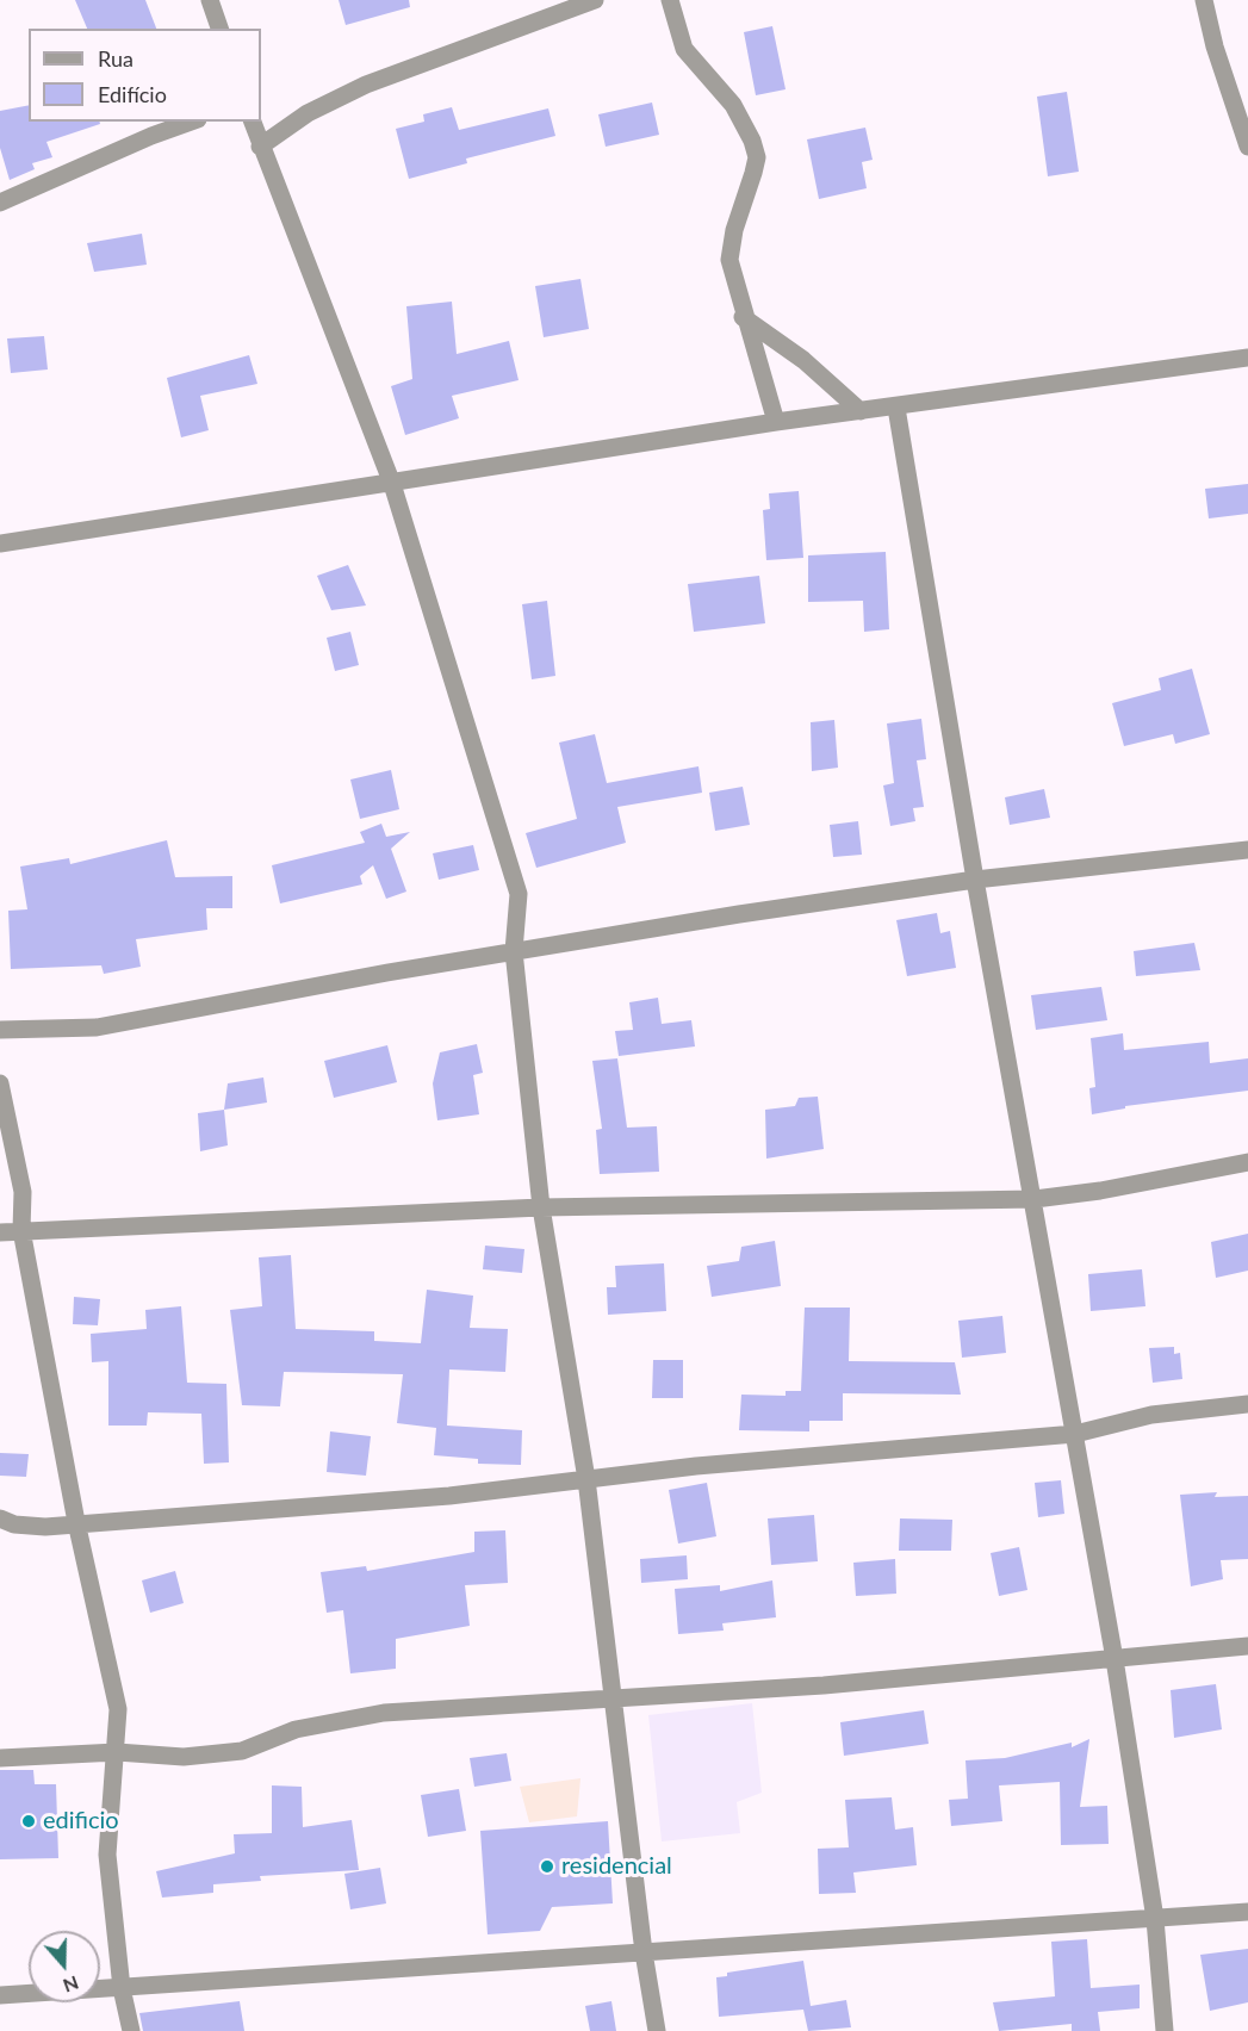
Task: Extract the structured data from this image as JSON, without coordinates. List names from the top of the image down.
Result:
{
  "places": ["edificio", "residencial"],
  "legend": ["Rua", "Edifício"],
  "north": "bottom"
}
